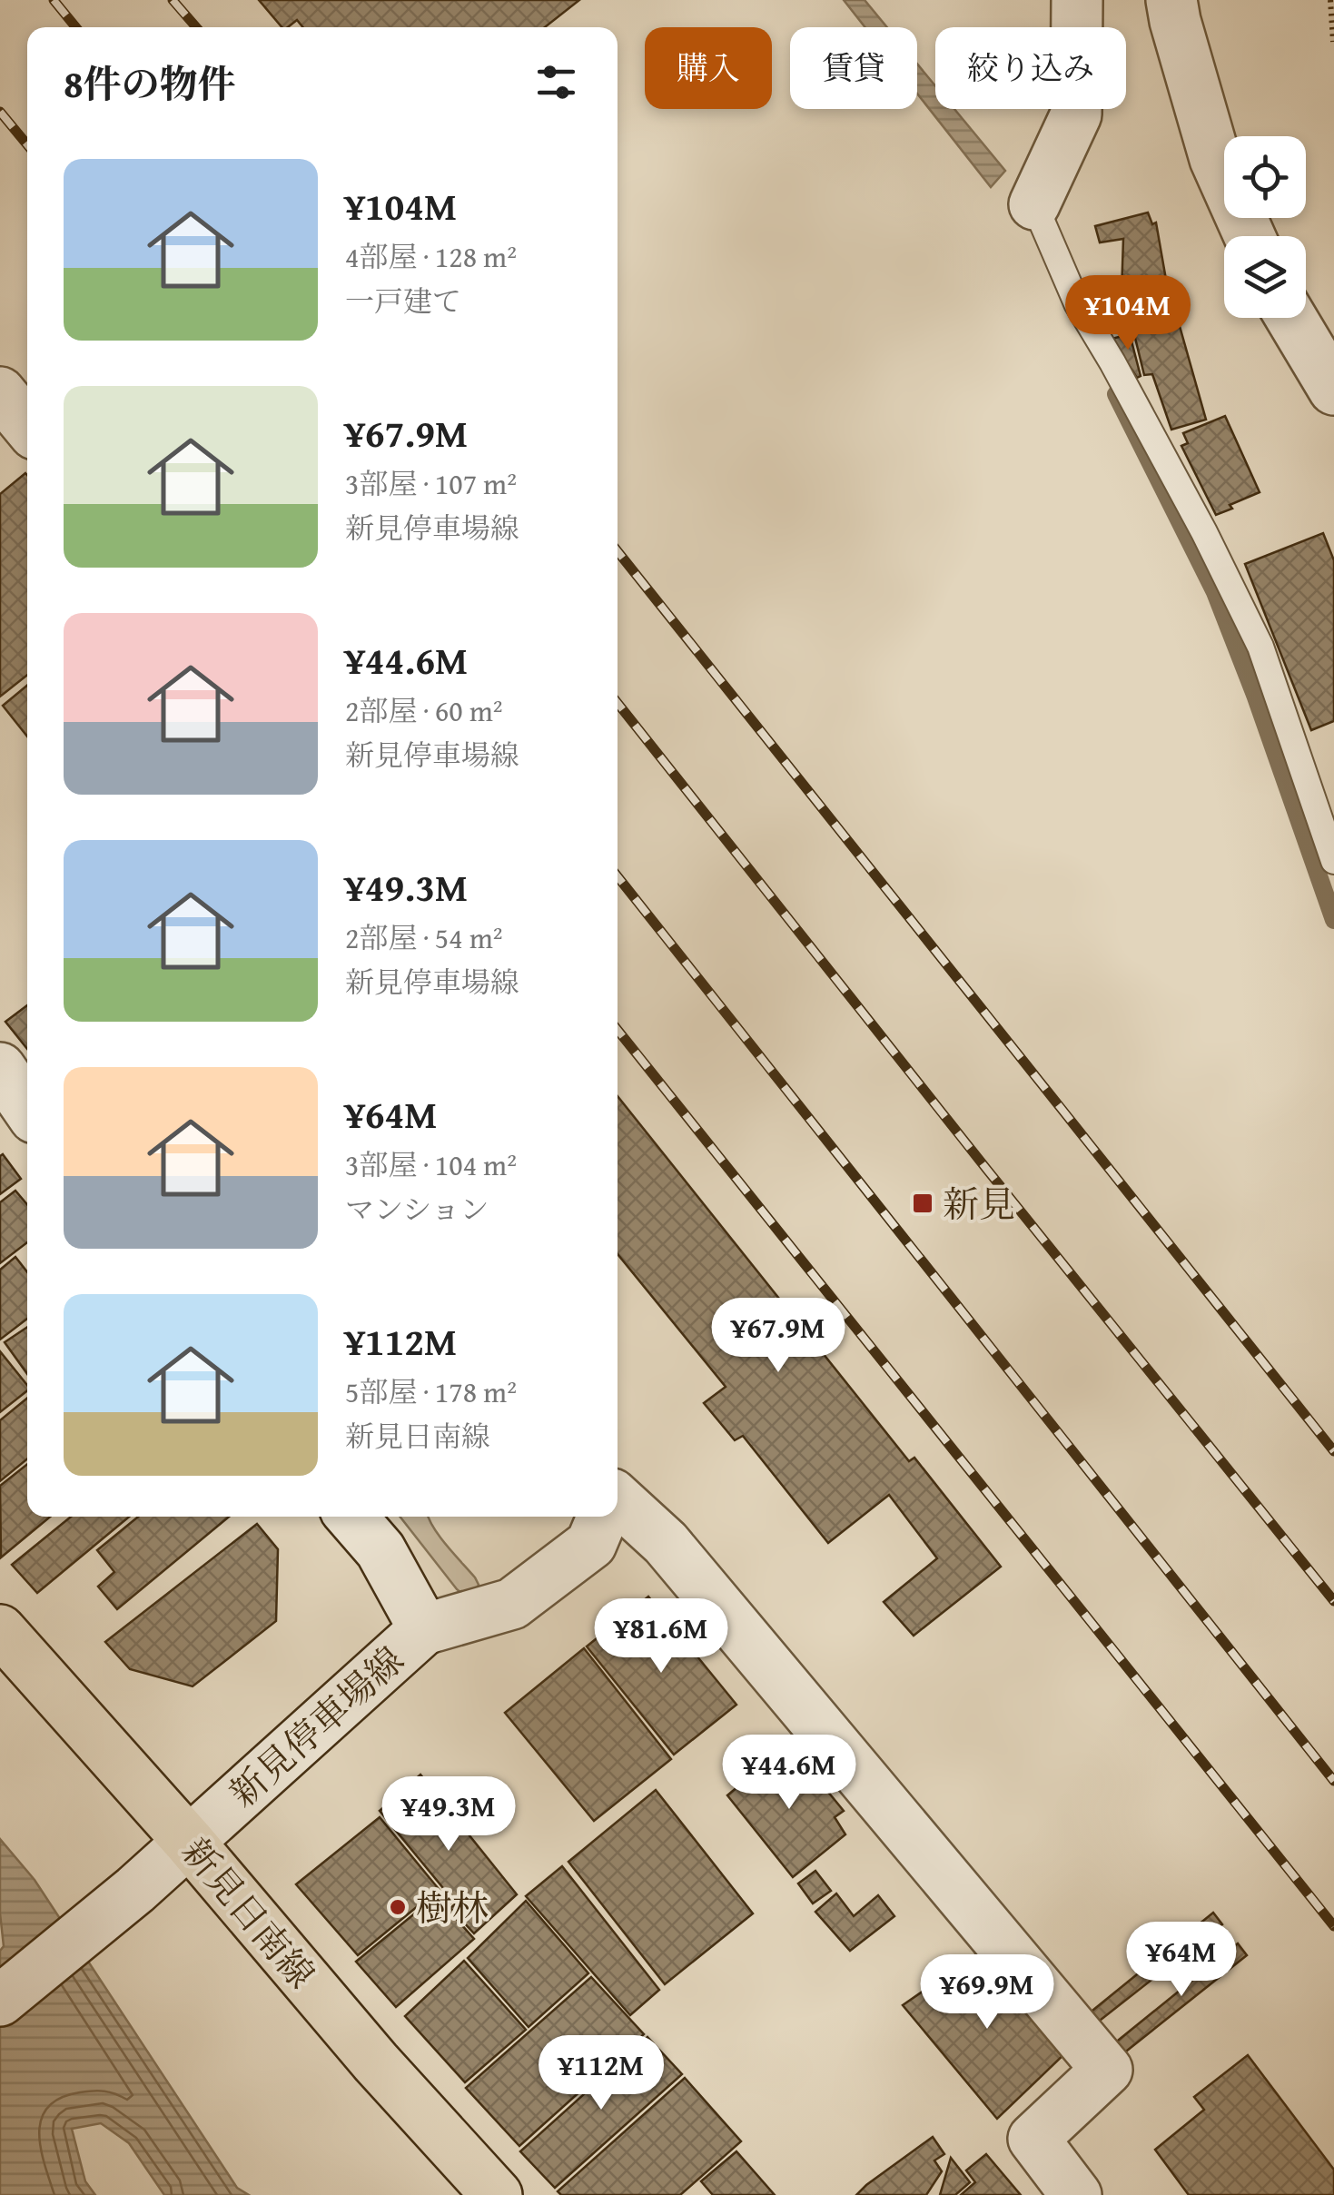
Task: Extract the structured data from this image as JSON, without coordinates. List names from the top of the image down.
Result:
{
  "streets": {
    "main road": ["新見日南線"],
    "street": ["新見停車場線"]
  },
  "crossings": [
    ["新見停車場線", "新見日南線"]
  ],
  "places": {
    "transit": ["新見"],
    "other": ["樹林"]
  },
  "page": {
    "chip": ["購入", "賃貸", "絞り込み"],
    "heading": "8件の物件",
    "list": [
      {
        "name": "¥104M",
        "note": "4部屋 · 128 m² · 一戸建て"
      },
      {
        "name": "¥67.9M",
        "note": "3部屋 · 107 m² · 新見停車場線"
      },
      {
        "name": "¥44.6M",
        "note": "2部屋 · 60 m² · 新見停車場線"
      },
      {
        "name": "¥49.3M",
        "note": "2部屋 · 54 m² · 新見停車場線"
      },
      {
        "name": "¥64M",
        "note": "3部屋 · 104 m² · マンション"
      },
      {
        "name": "¥112M",
        "note": "5部屋 · 178 m² · 新見日南線"
      }
    ],
    "price": [
      "¥104M",
      "¥67.9M",
      "¥81.6M",
      "¥44.6M",
      "¥49.3M",
      "¥64M",
      "¥69.9M",
      "¥112M"
    ]
  }
}
